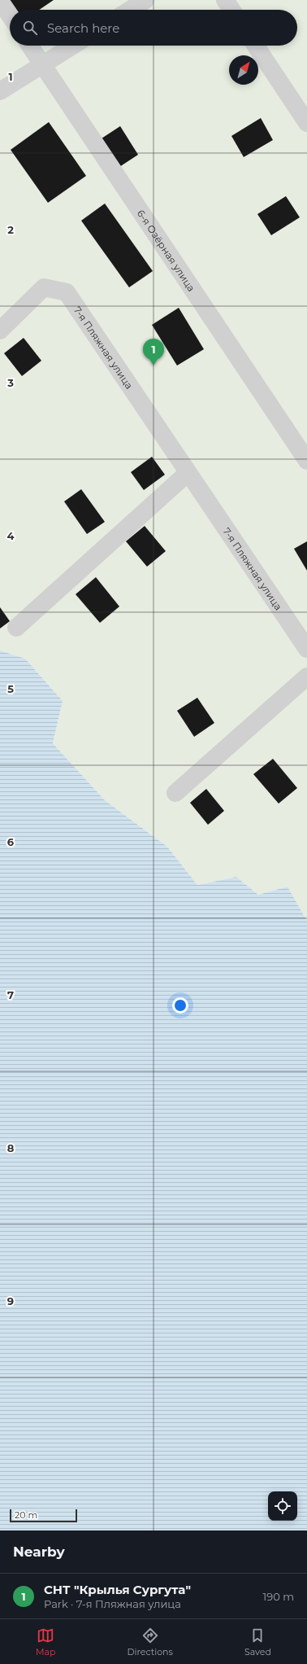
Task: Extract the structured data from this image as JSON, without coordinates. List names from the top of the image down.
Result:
{
  "streets": {
    "street": ["6-я Озёрная улица", "7-я Пляжная улица"]
  },
  "scale_bar": "20 m",
  "north": "top right",
  "page": {
    "search": "Search here",
    "pins": "1",
    "scale": "20 m",
    "heading": "Nearby",
    "list": [
      {
        "mark": "1",
        "name": "CНТ \"Крылья Сургута\"",
        "note": "Park · 7-я Пляжная улица",
        "value": "190 m"
      }
    ],
    "nav": ["Map", "Directions", "Saved"]
  },
  "grid": {
    "rows": [
      "1",
      "2",
      "3",
      "4",
      "5",
      "6",
      "7",
      "8",
      "9"
    ]
  }
}
